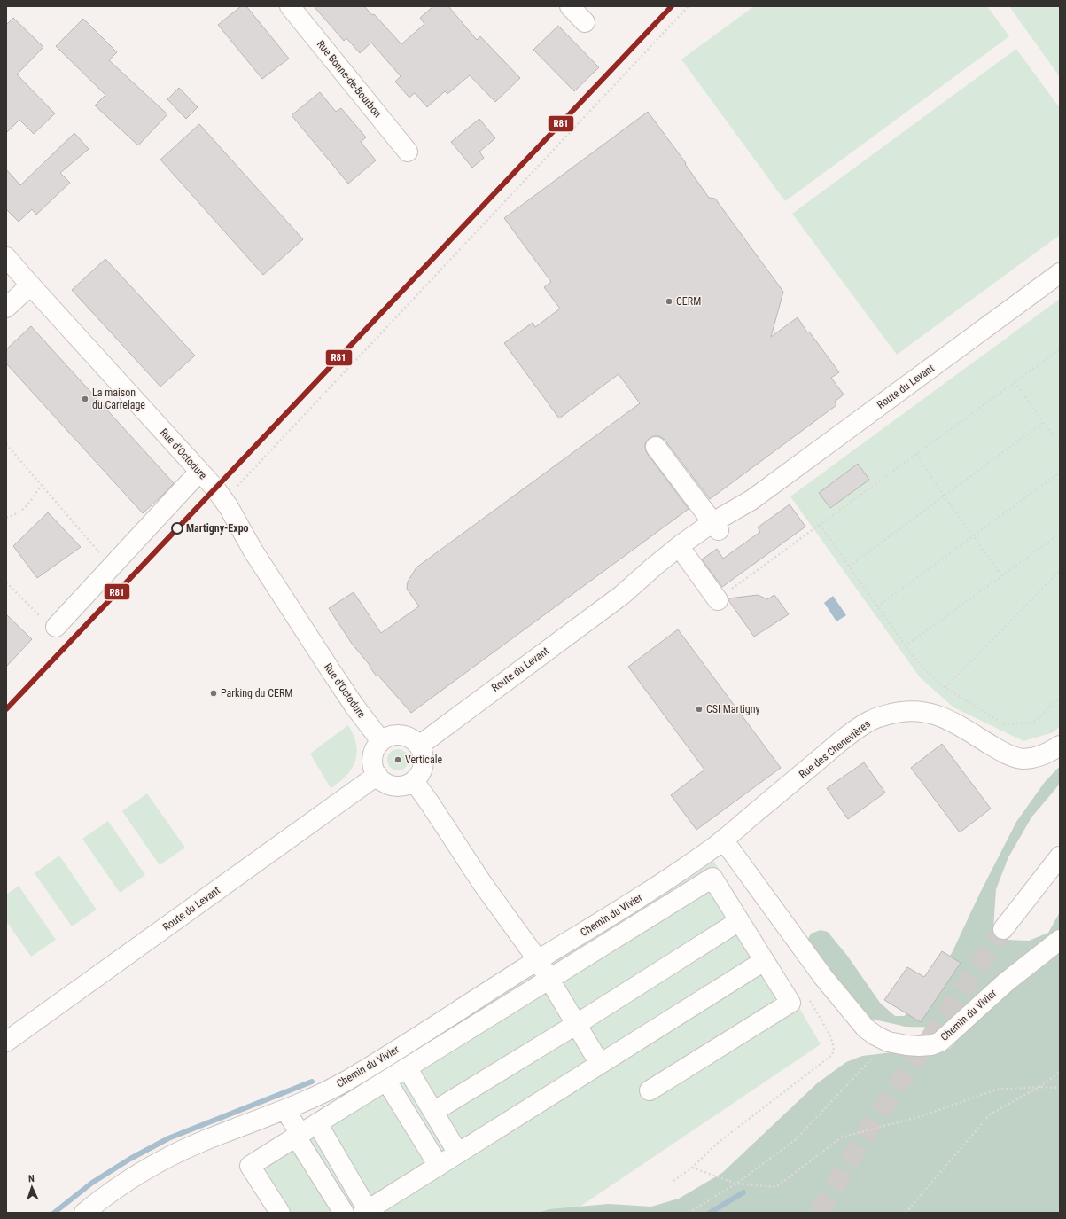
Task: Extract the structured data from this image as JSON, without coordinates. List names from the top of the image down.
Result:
{
  "streets": {
    "main road": [
      "Rue Bonne-de-Bourbon",
      "Route du Levant",
      "Rue d'Octodure",
      "Rue des Chenevières",
      "Chemin du Vivier"
    ]
  },
  "crossings": [
    ["Route du Levant", "Rue d'Octodure"],
    ["Rue des Chenevières", "Chemin du Vivier"]
  ],
  "places": [
    "CERM",
    "La maison du Carrelage",
    "Martigny-Expo",
    "Parking du CERM",
    "CSI Martigny",
    "Verticale"
  ],
  "lines": ["transit line R81"],
  "north": "top"
}
